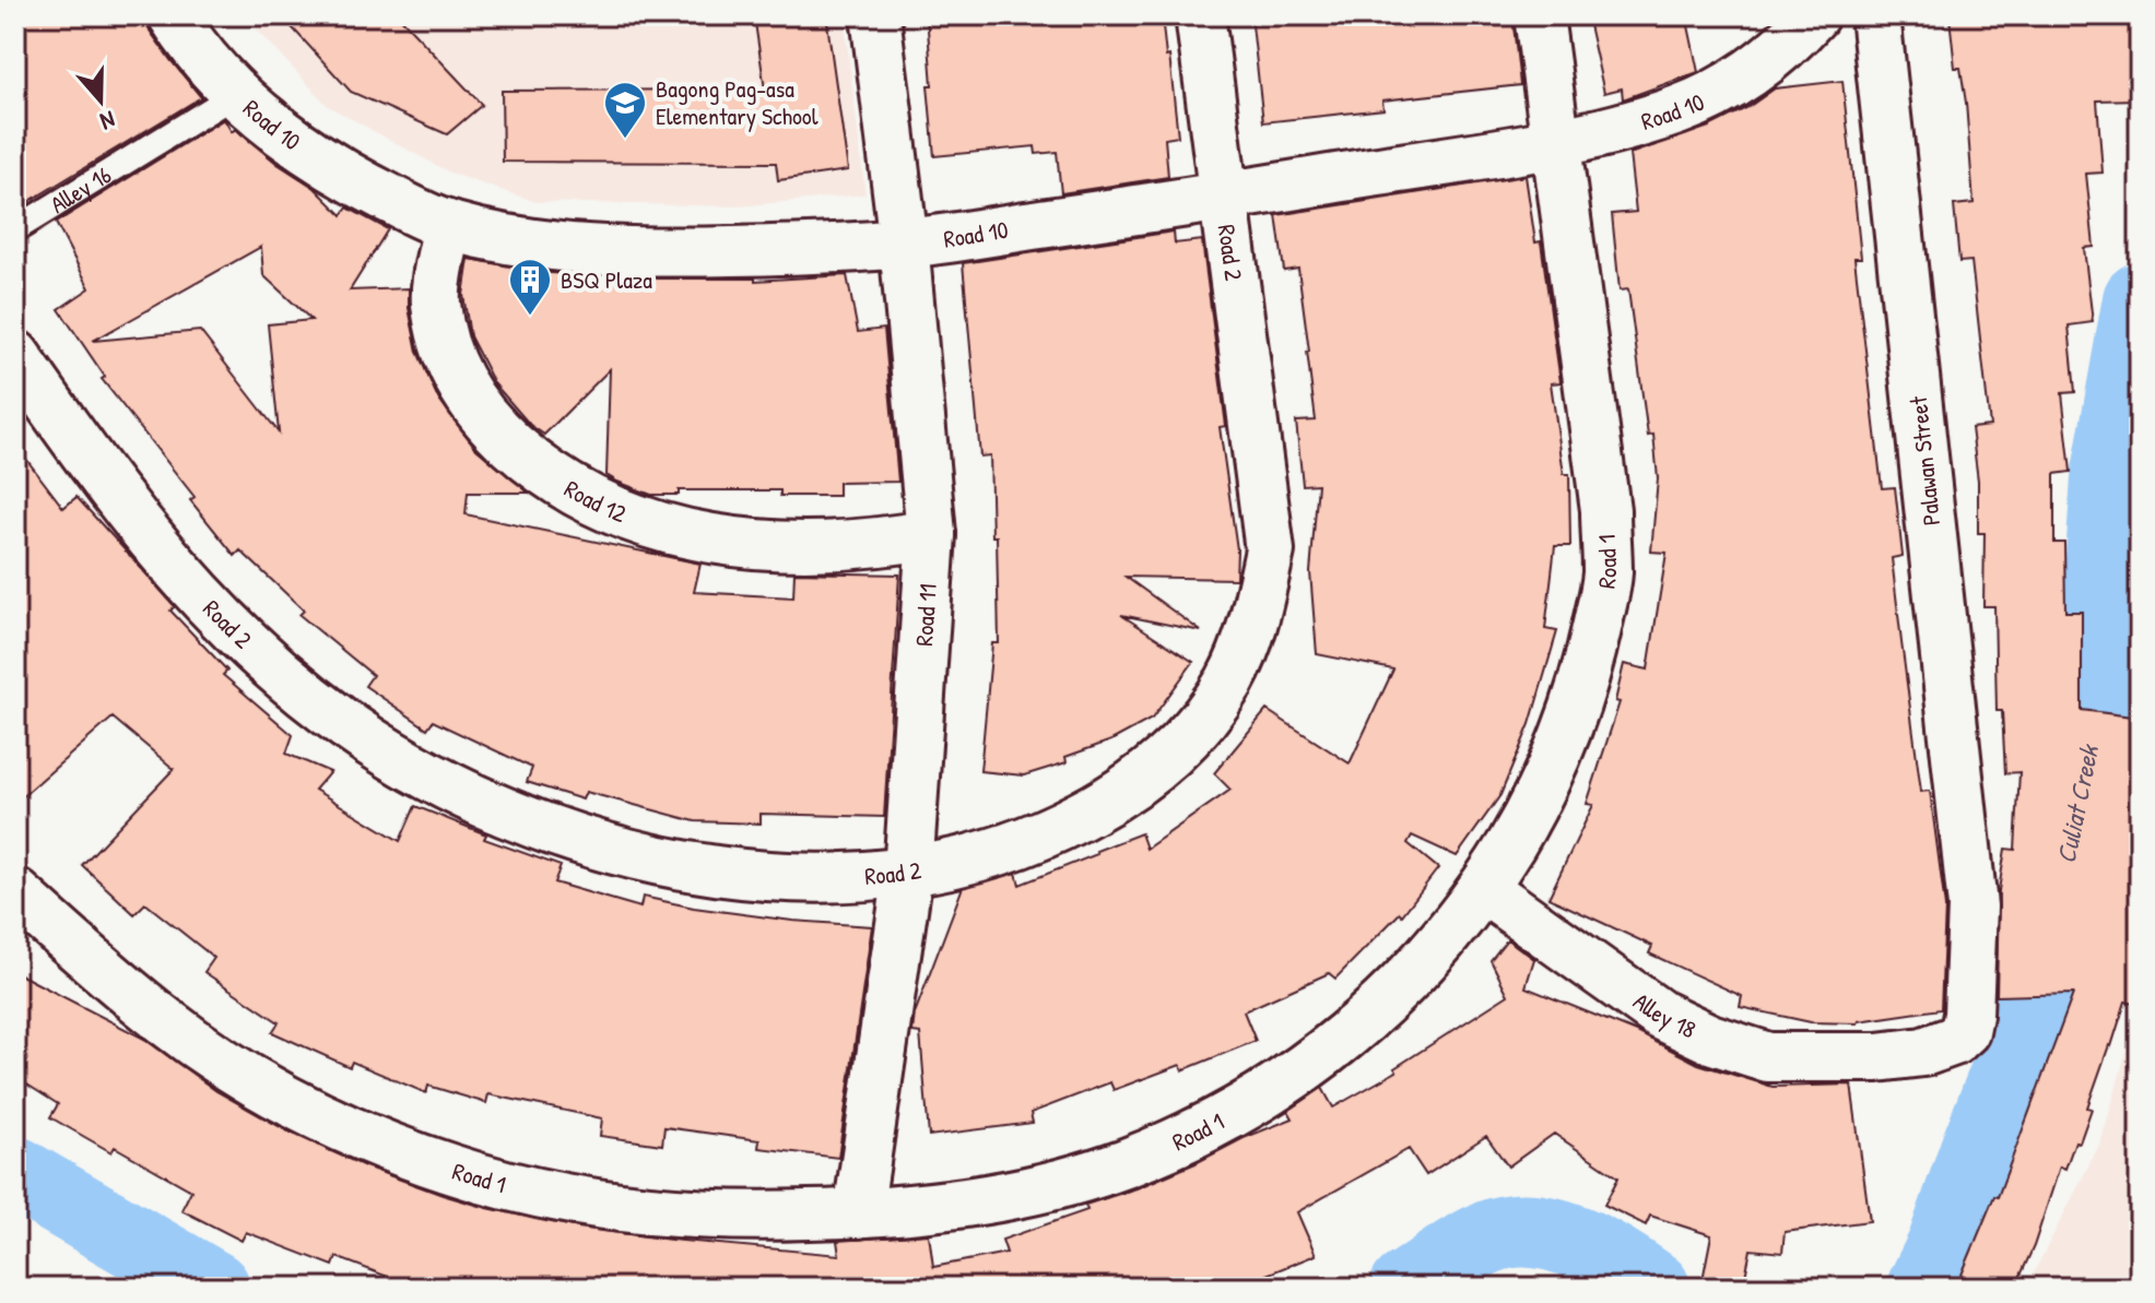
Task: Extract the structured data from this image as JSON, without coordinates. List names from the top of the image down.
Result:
{
  "streets": {
    "street": [
      "Road 10",
      "Road 2",
      "Palawan Street",
      "Road 12",
      "Road 1",
      "Road 11",
      "Alley 18"
    ],
    "lane": ["Alley 16"]
  },
  "crossings": [
    ["Road 10", "Alley 16"],
    ["Road 10", "Road 2"],
    ["Road 10", "Road 12"],
    ["Road 10", "Road 1"],
    ["Road 10", "Road 11"],
    ["Road 2", "Road 11"],
    ["Palawan Street", "Alley 18"],
    ["Road 12", "Road 11"],
    ["Road 1", "Road 11"],
    ["Road 1", "Alley 18"]
  ],
  "water": ["Culiat Creek"],
  "places": {
    "school or university": ["Bagong Pag-asa Elementary School"],
    "building": ["BSQ Plaza"]
  },
  "north": "bottom"
}
